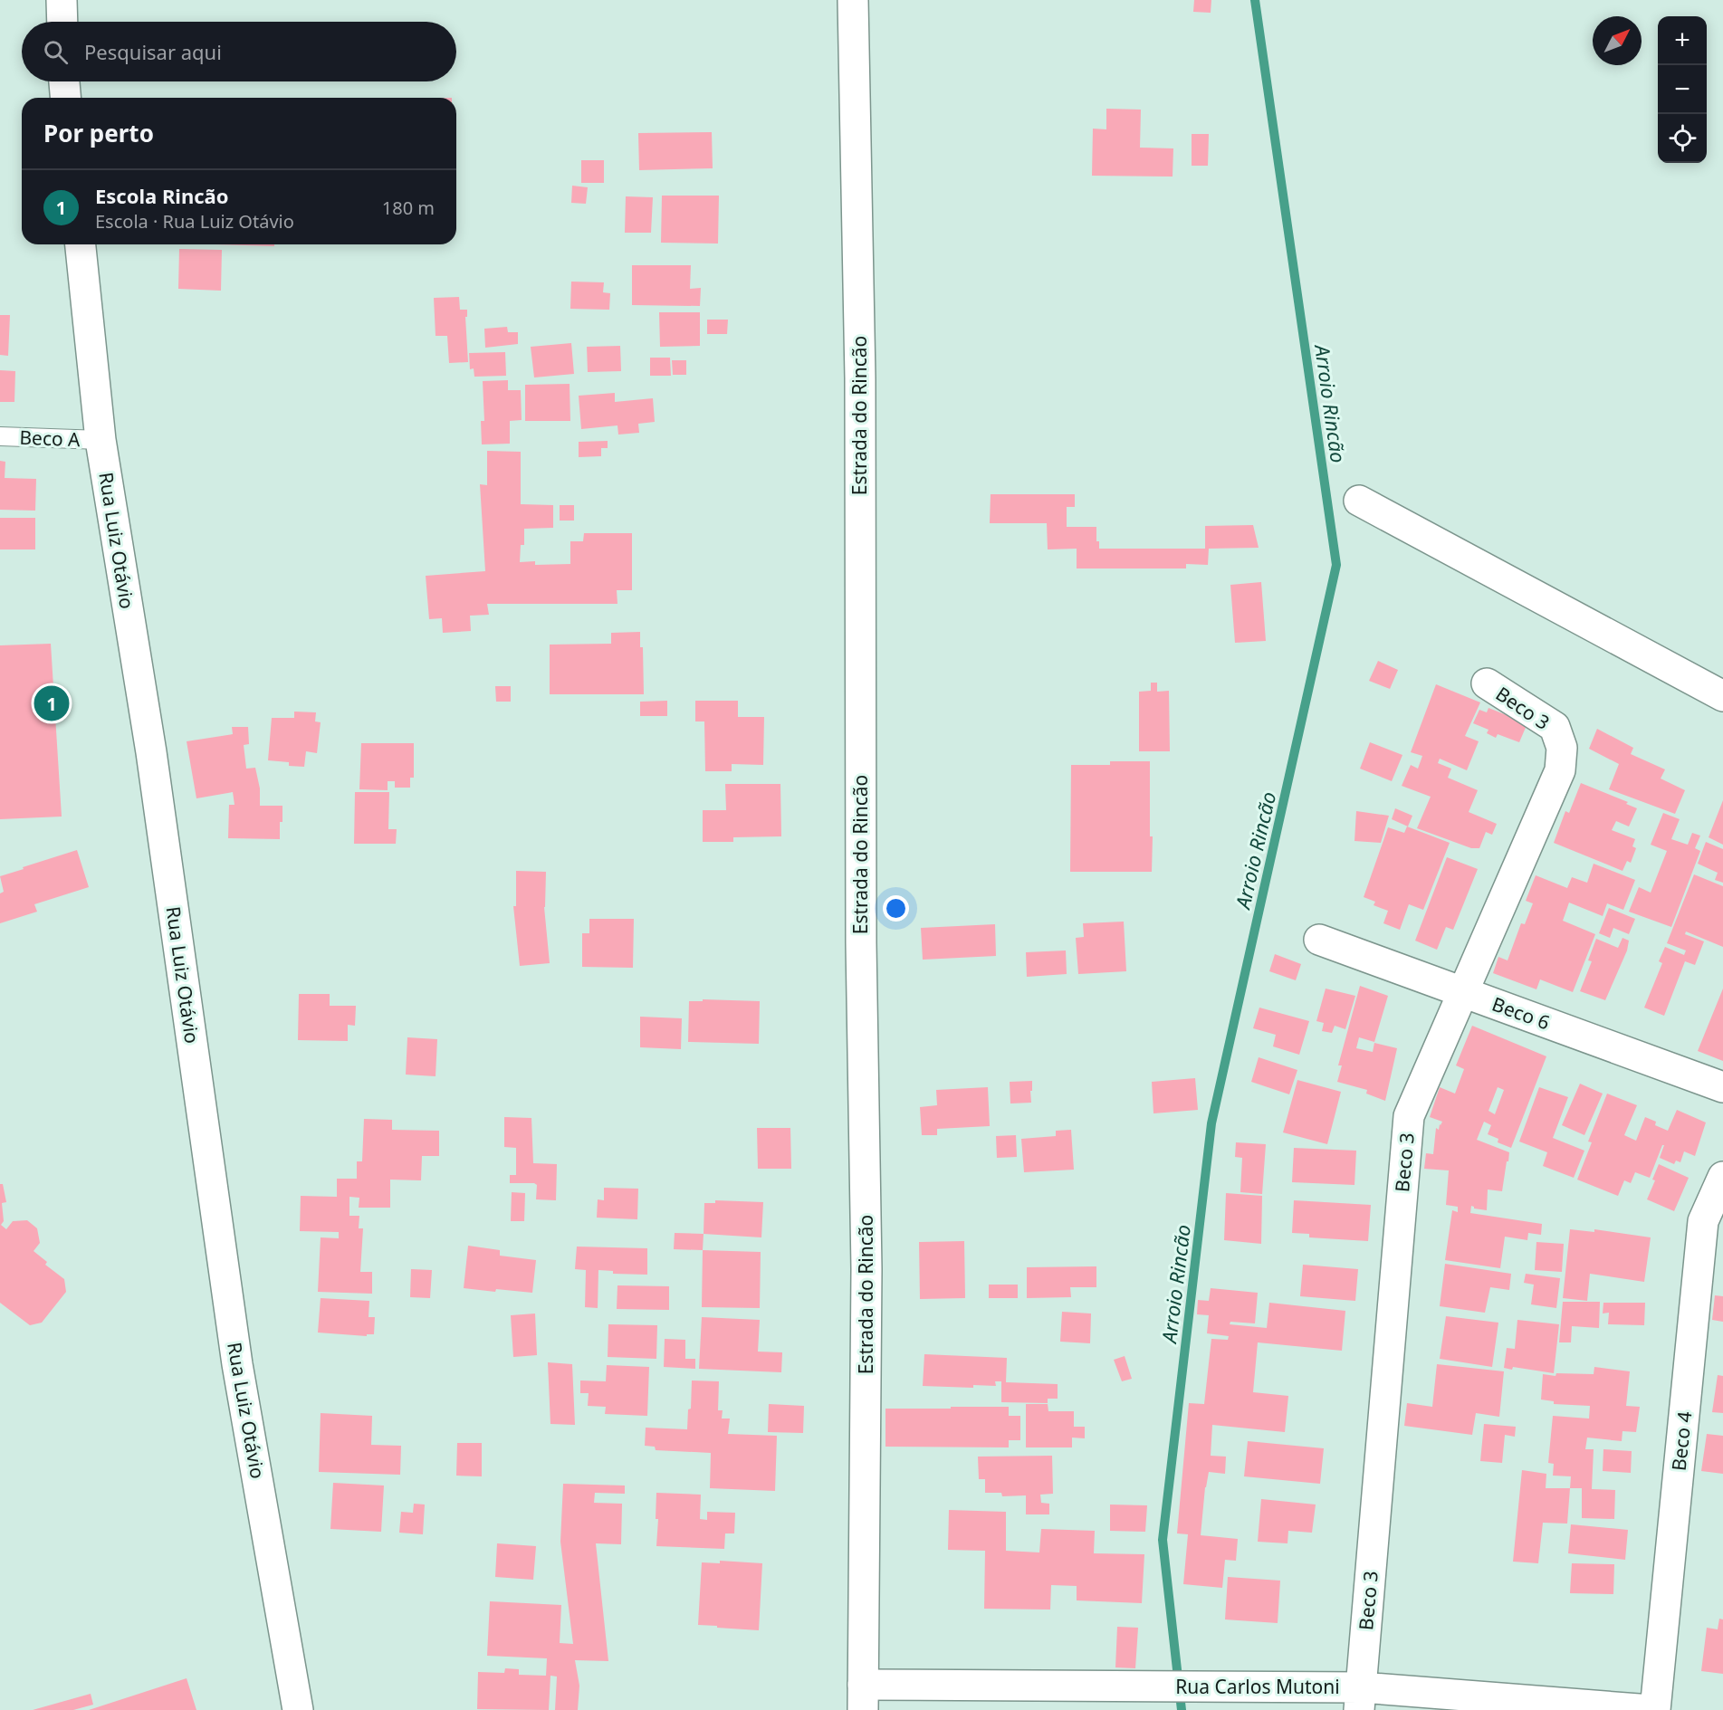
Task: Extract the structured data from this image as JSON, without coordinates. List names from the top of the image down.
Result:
{
  "streets": {
    "street": [
      "Estrada do Rincão",
      "Rua Luiz Otávio",
      "Beco 3",
      "Beco 6",
      "Beco 4",
      "Rua Carlos Mutoni"
    ],
    "lane": ["Beco A"]
  },
  "crossings": [
    ["Estrada do Rincão", "Rua Carlos Mutoni"],
    ["Beco A", "Rua Luiz Otávio"],
    ["Beco 3", "Beco 6"],
    ["Beco 3", "Rua Carlos Mutoni"]
  ],
  "water": ["Arroio Rincão"],
  "north": "top right",
  "page": {
    "map_buttons": ["+", "−"],
    "search": "Pesquisar aqui",
    "heading": "Por perto",
    "list": [
      {
        "mark": "1",
        "name": "Escola Rincão",
        "note": "Escola · Rua Luiz Otávio",
        "value": "180 m"
      }
    ],
    "pins": "1"
  }
}
